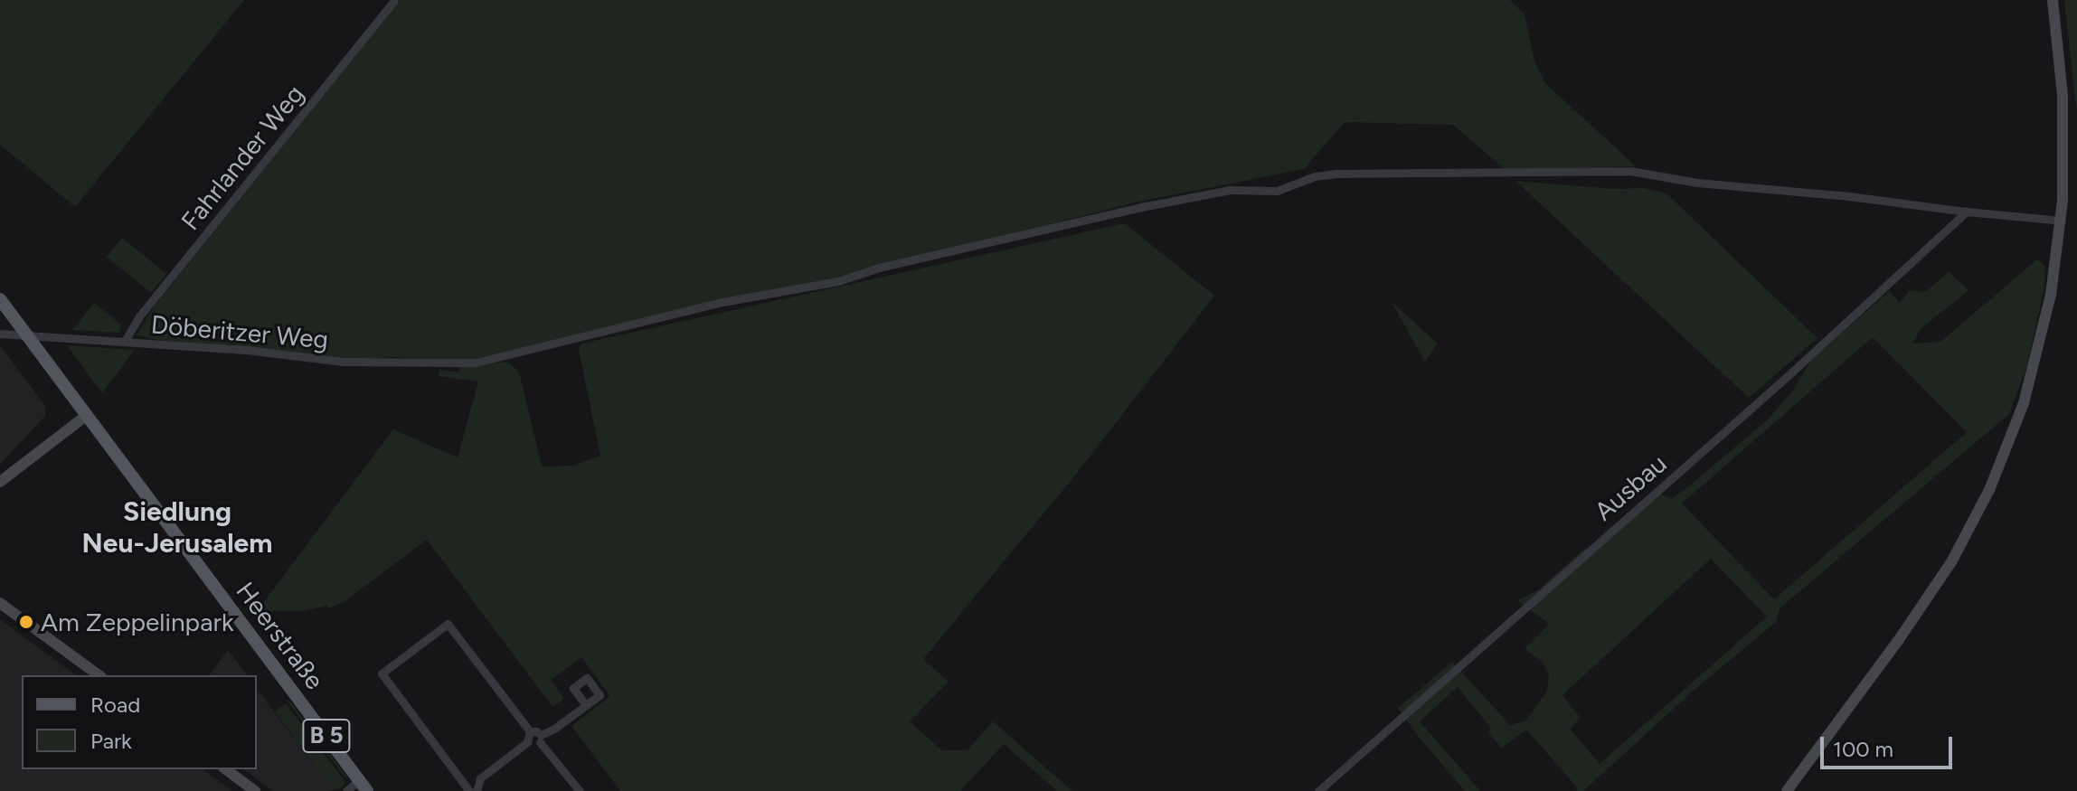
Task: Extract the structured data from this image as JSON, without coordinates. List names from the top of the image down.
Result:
{
  "streets": {
    "main road": ["Heerstraße", "B 5"],
    "street": ["Fahrlander Weg", "Döberitzer Weg", "Ausbau"]
  },
  "crossings": [
    ["Fahrlander Weg", "Döberitzer Weg"],
    ["Döberitzer Weg", "Ausbau"],
    ["Döberitzer Weg", "Heerstraße"]
  ],
  "districts": ["Siedlung Neu-Jerusalem"],
  "places": ["Am Zeppelinpark"],
  "legend": ["Road", "Park"],
  "scale_bar": "100 m"
}
